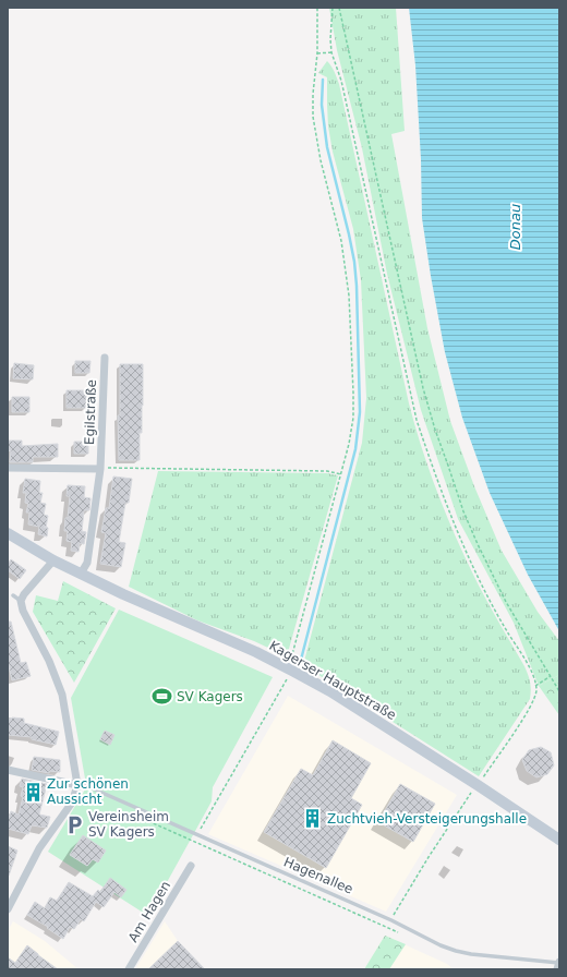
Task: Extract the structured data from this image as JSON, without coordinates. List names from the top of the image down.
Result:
{
  "streets": {
    "street": [
      "Egilstraße",
      "Kagerser Hauptstraße",
      "Hagenallee",
      "Am Hagen"
    ]
  },
  "crossings": [
    ["Egilstraße", "Kagerser Hauptstraße"]
  ],
  "water": ["Donau"],
  "places": {
    "sports": ["SV Kagers"],
    "building": ["Zur schönen Aussicht", "Zuchtvieh-Versteigerungshalle"],
    "parking": ["Vereinsheim SV Kagers"]
  }
}
